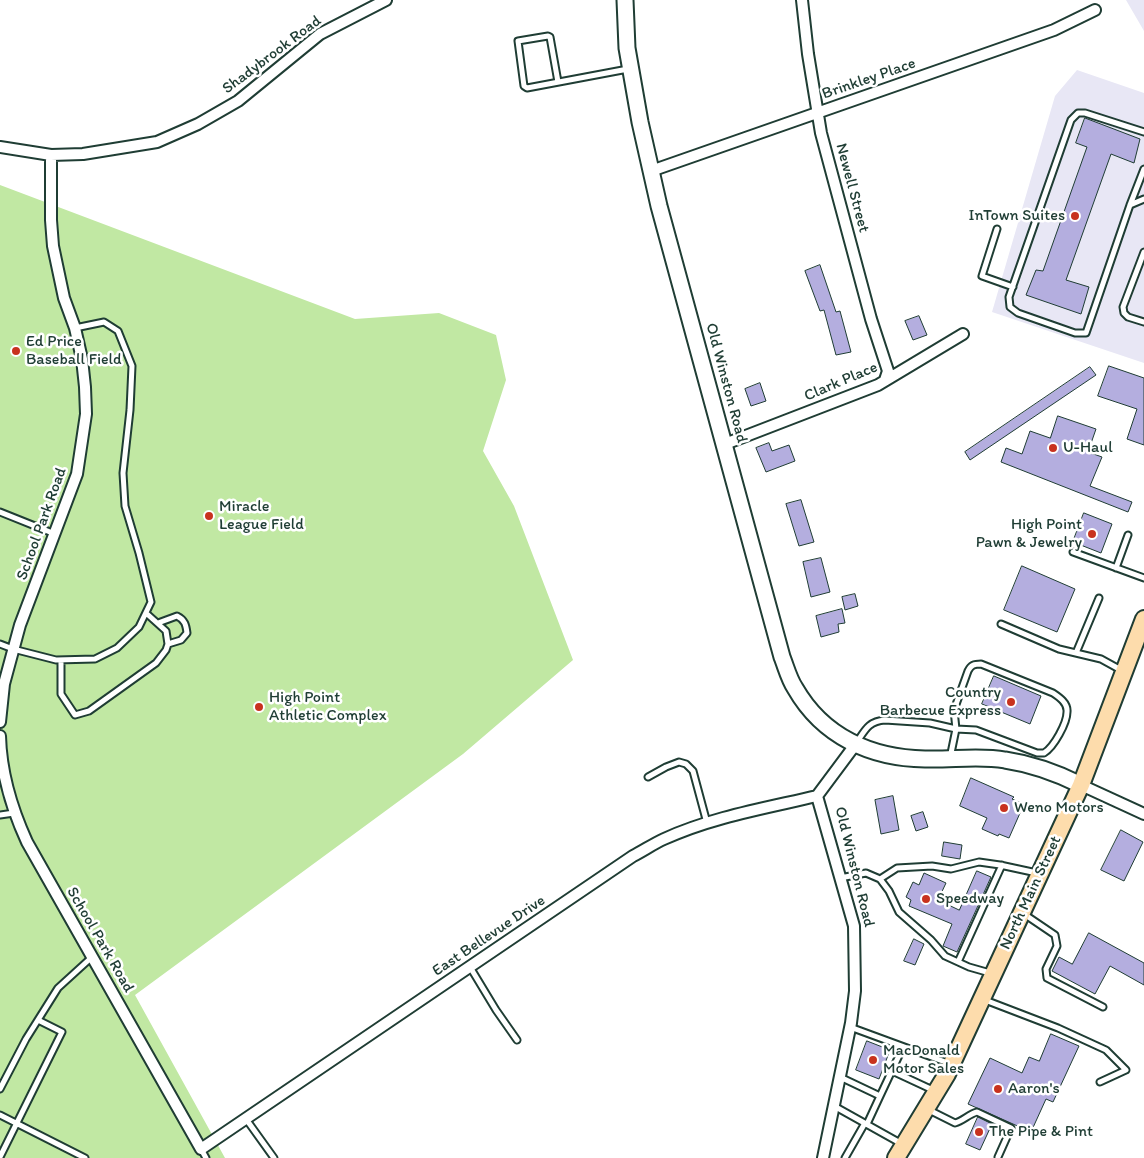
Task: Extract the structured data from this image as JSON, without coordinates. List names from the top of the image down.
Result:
{
  "streets": {
    "main road": ["North Main Street"],
    "street": [
      "Shadybrook Road",
      "Brinkley Place",
      "Newell Street",
      "Clark Place",
      "Old Winston Road",
      "School Park Road",
      "East Bellevue Drive"
    ]
  },
  "crossings": [
    ["Shadybrook Road", "School Park Road"],
    ["Brinkley Place", "Newell Street"],
    ["Brinkley Place", "Old Winston Road"],
    ["Newell Street", "Clark Place"],
    ["Clark Place", "Old Winston Road"],
    ["Old Winston Road", "North Main Street"],
    ["Old Winston Road", "East Bellevue Drive"],
    ["School Park Road", "East Bellevue Drive"]
  ],
  "places": [
    "InTown Suites",
    "Ed Price Baseball Field",
    "U-Haul",
    "Miracle League Field",
    "High Point Pawn & Jewelry",
    "Country Barbecue Express",
    "High Point Athletic Complex",
    "Weno Motors",
    "Speedway",
    "MacDonald Motor Sales",
    "Aaron's",
    "The Pipe & Pint"
  ]
}
